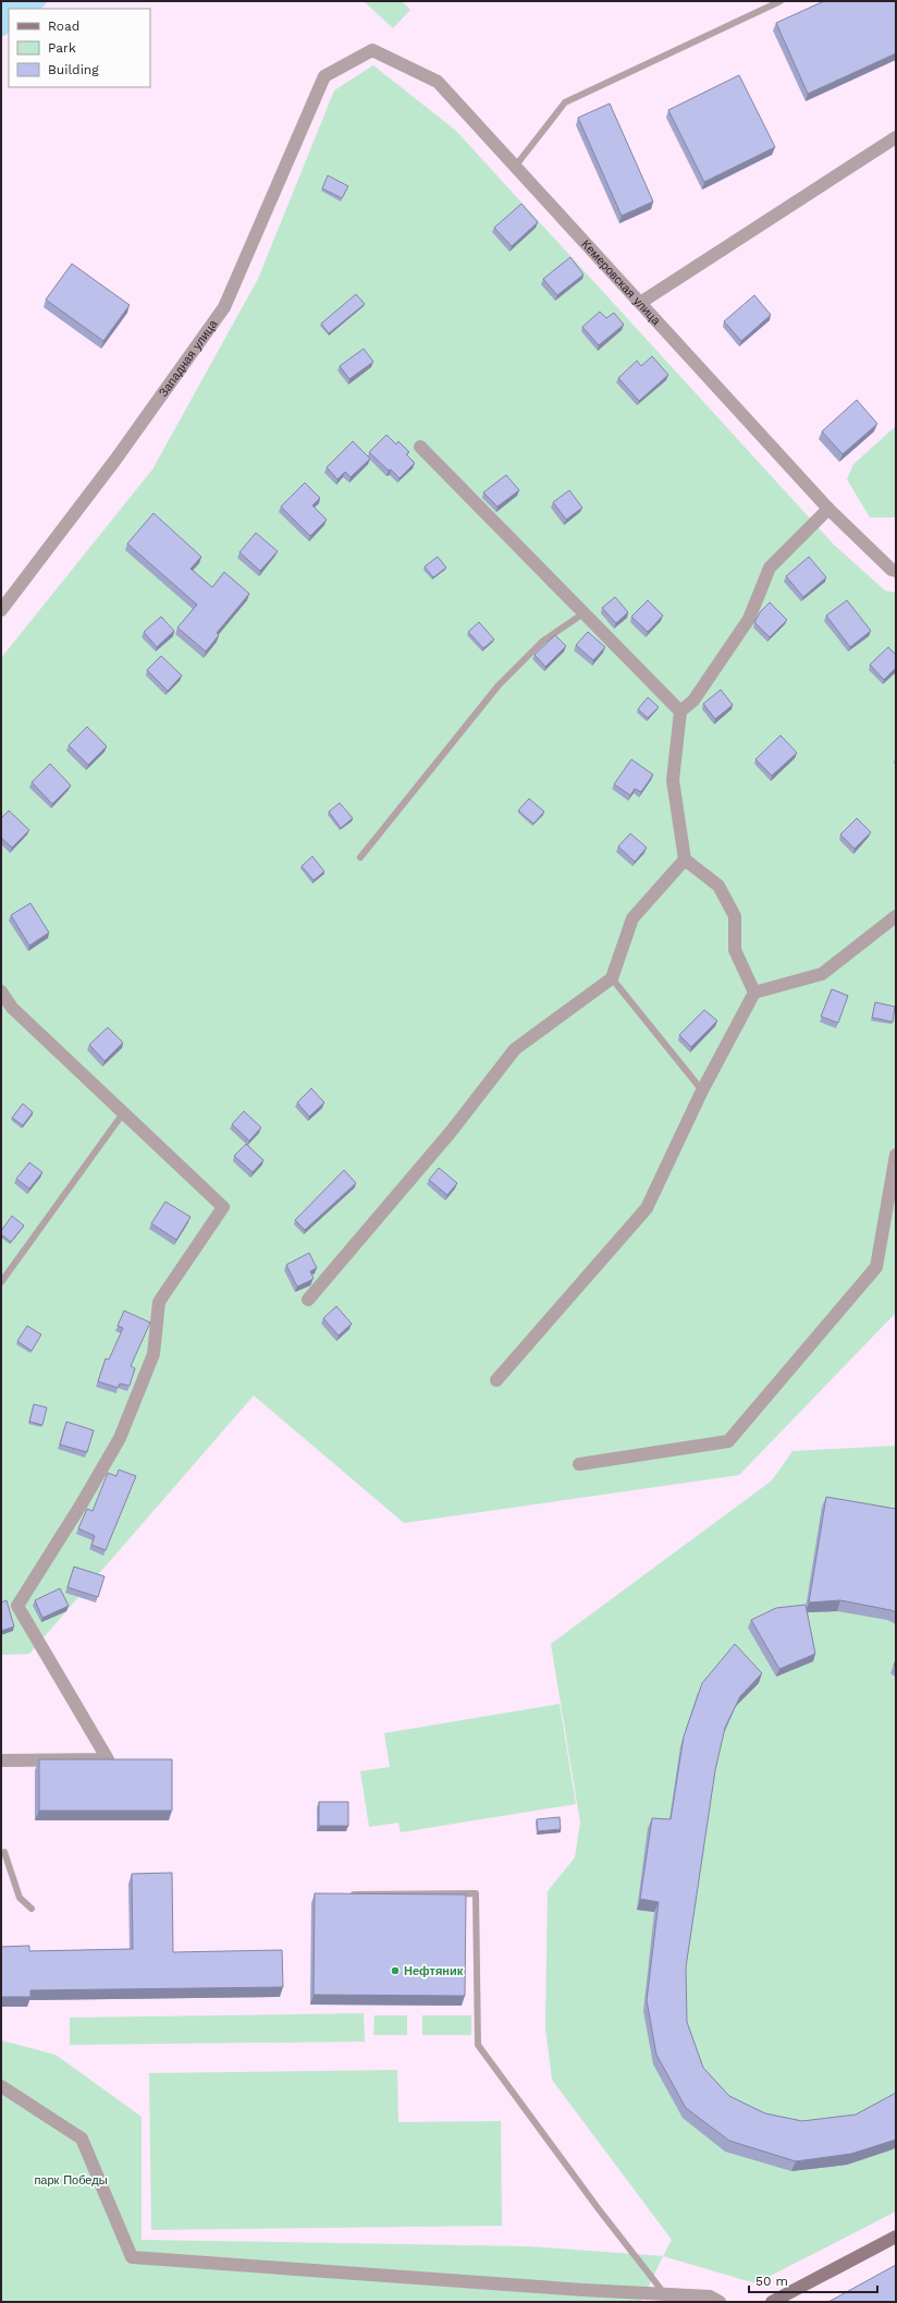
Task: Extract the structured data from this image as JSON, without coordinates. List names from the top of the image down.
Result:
{
  "streets": {
    "street": ["Кемеровская улица", "Западная улица"]
  },
  "crossings": [
    ["Кемеровская улица", "Западная улица"]
  ],
  "parks": ["парк Победы"],
  "places": ["Нефтяник"],
  "legend": ["Road", "Park", "Building"],
  "scale_bar": "50 m"
}
